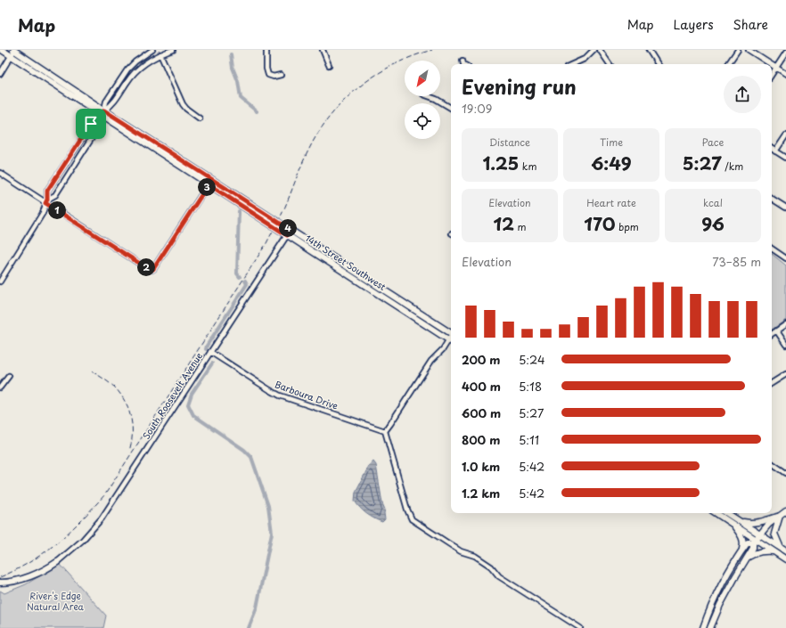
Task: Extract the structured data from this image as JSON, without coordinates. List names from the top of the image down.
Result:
{
  "streets": {
    "main road": ["14th Street Southwest"],
    "street": ["Barboura Drive", "South Roosevelt Avenue"]
  },
  "crossings": [
    ["14th Street Southwest", "South Roosevelt Avenue"],
    ["Barboura Drive", "South Roosevelt Avenue"]
  ],
  "parks": ["River's Edge Natural Area"],
  "north": "bottom left",
  "page": {
    "header": "Map",
    "nav": ["Map", "Layers", "Share"],
    "heading": ["Evening run", "19:09"],
    "stats": [
      ["Distance", "1.25 km"],
      ["Time", "6:49"],
      ["Pace", "5:27 /km"],
      ["Elevation", "12 m"],
      ["Heart rate", "170 bpm"],
      ["kcal", "96"]
    ],
    "pins": [
      "3",
      "1",
      "4",
      "2"
    ],
    "chart": ["Elevation", "73–85 m"],
    "list": [
      {
        "name": "200 m",
        "note": "5:24"
      },
      {
        "name": "400 m",
        "note": "5:18"
      },
      {
        "name": "600 m",
        "note": "5:27"
      },
      {
        "name": "800 m",
        "note": "5:11"
      },
      {
        "name": "1.0 km",
        "note": "5:42"
      },
      {
        "name": "1.2 km",
        "note": "5:42"
      }
    ]
  }
}
